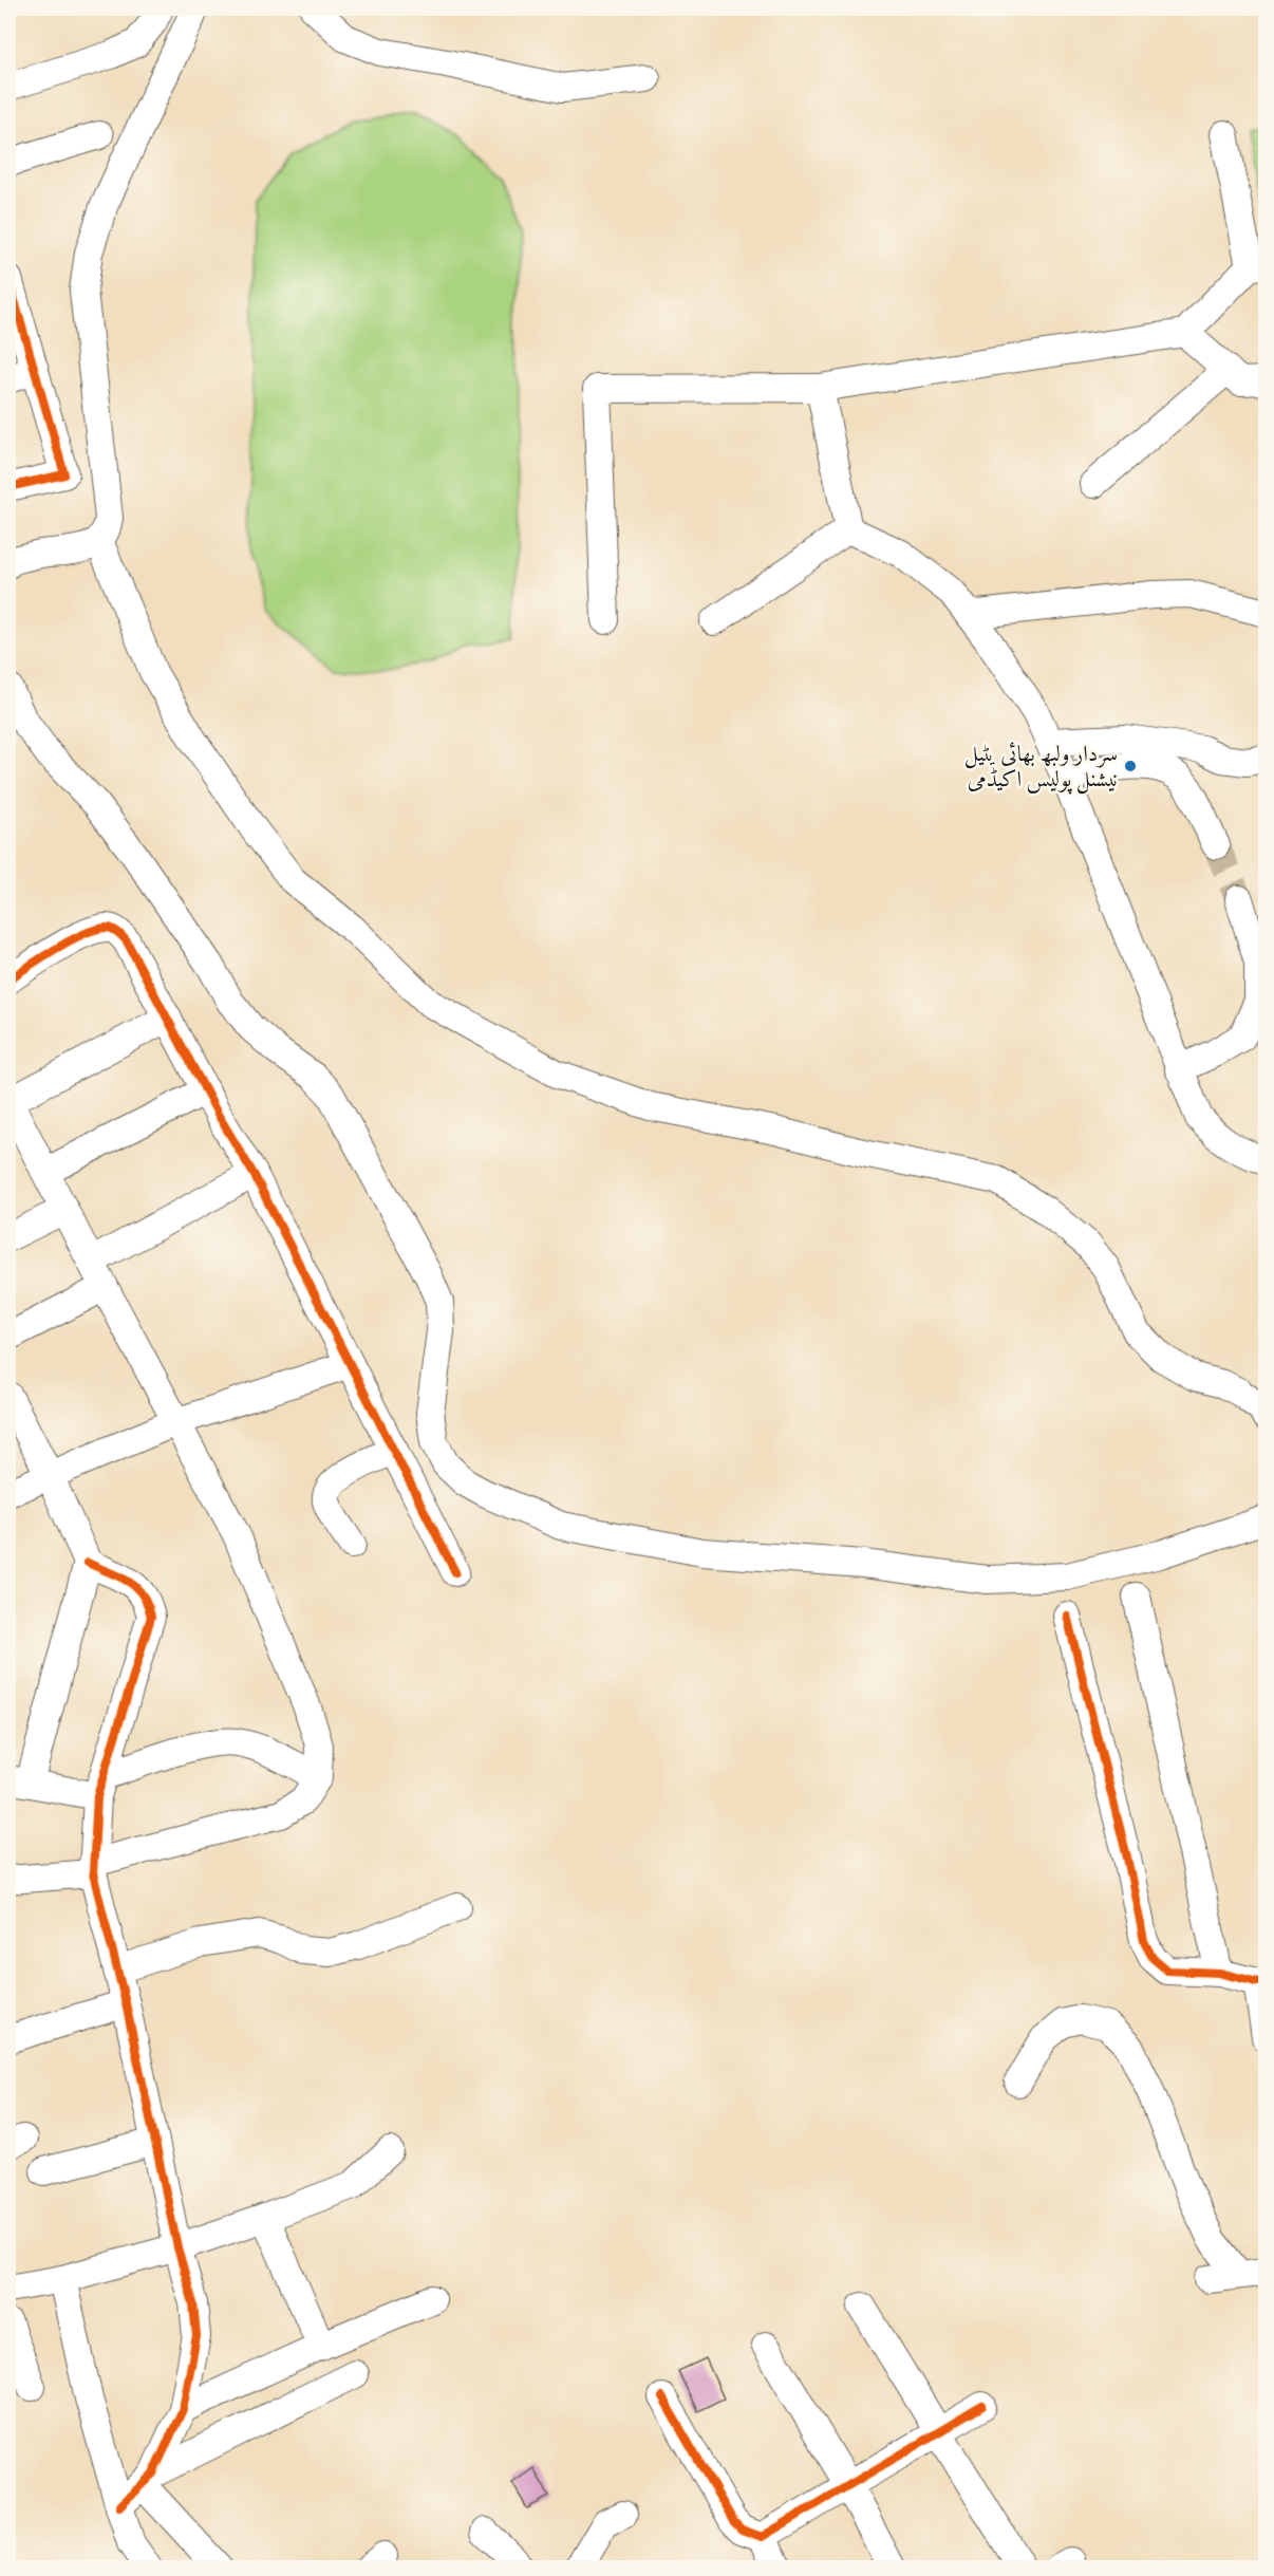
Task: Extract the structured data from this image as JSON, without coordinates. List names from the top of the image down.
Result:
{
  "places": ["سردار ولبھ بھائی پٹیل نیشنل پولیس اکیڈمی"]
}
